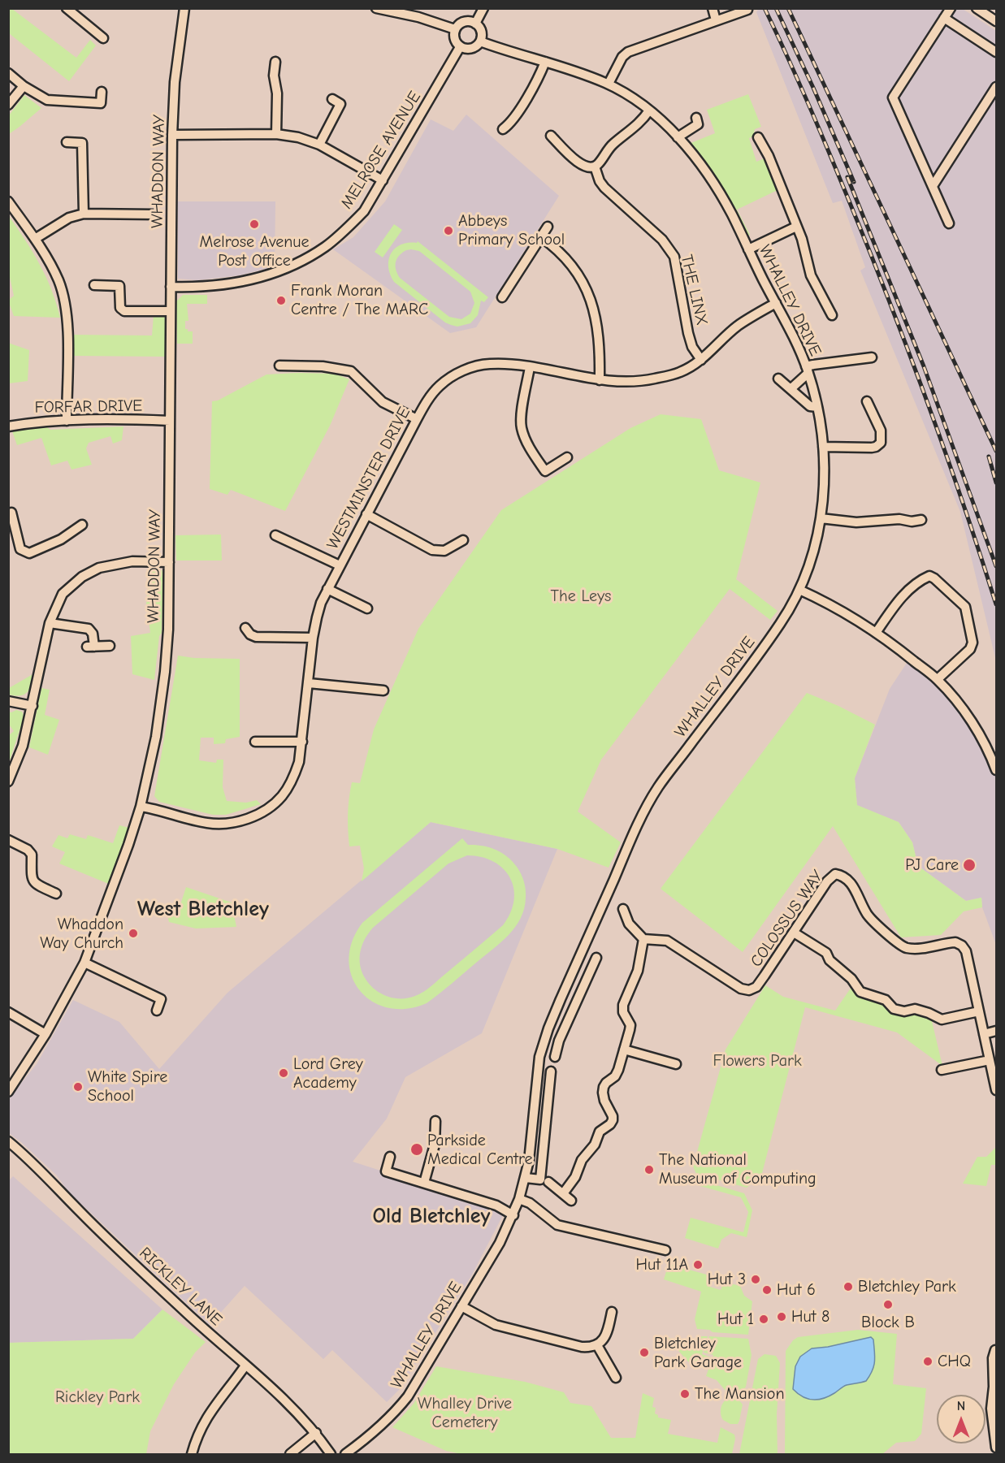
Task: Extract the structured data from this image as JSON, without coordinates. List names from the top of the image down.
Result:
{
  "streets": {
    "street": [
      "MELROSE AVENUE",
      "WHADDON WAY",
      "THE LINX",
      "WHALLEY DRIVE",
      "FORFAR DRIVE",
      "WESTMINSTER DRIVE",
      "COLOSSUS WAY",
      "RICKLEY LANE"
    ]
  },
  "crossings": [
    ["MELROSE AVENUE", "WHADDON WAY"],
    ["MELROSE AVENUE", "WHALLEY DRIVE"],
    ["WHADDON WAY", "FORFAR DRIVE"],
    ["WHADDON WAY", "WESTMINSTER DRIVE"],
    ["THE LINX", "WESTMINSTER DRIVE"],
    ["WHALLEY DRIVE", "WESTMINSTER DRIVE"]
  ],
  "districts": ["West Bletchley", "Old Bletchley"],
  "parks": [
    "The Leys",
    "Flowers Park",
    "Rickley Park",
    "Whalley Drive Cemetery"
  ],
  "places": [
    "Melrose Avenue Post Office",
    "Abbeys Primary School",
    "Frank Moran Centre / The MARC",
    "PJ Care",
    "Whaddon Way Church",
    "Lord Grey Academy",
    "White Spire School",
    "Parkside Medical Centre",
    "The National Museum of Computing",
    "Hut 11A",
    "Hut 3",
    "Bletchley Park",
    "Hut 6",
    "Block B",
    "Hut 8",
    "Hut 1",
    "Bletchley Park Garage",
    "CHQ",
    "The Mansion"
  ],
  "north": "top"
}
